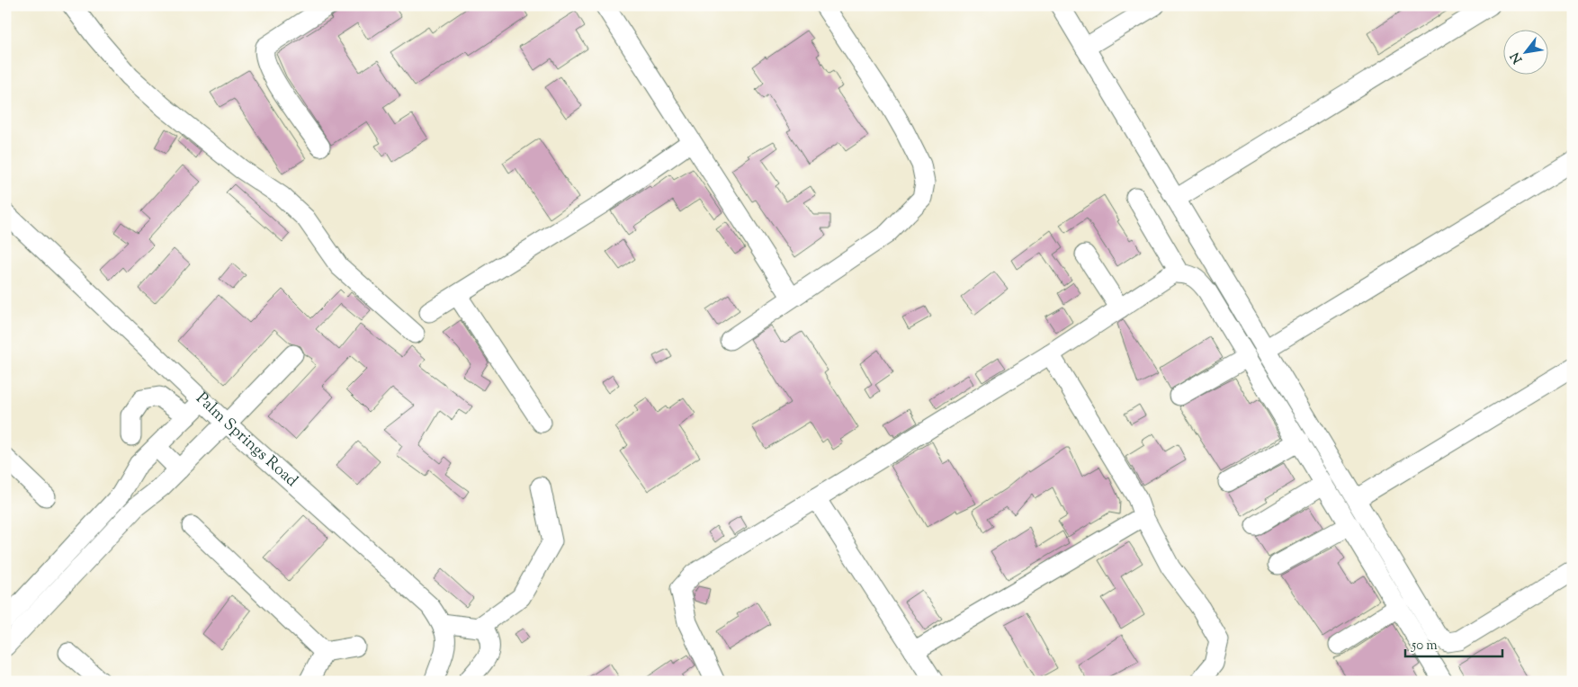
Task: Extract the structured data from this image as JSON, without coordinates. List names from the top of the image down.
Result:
{
  "streets": {
    "street": ["Palm Springs Road"]
  },
  "scale_bar": "50 m",
  "north": "bottom left"
}
